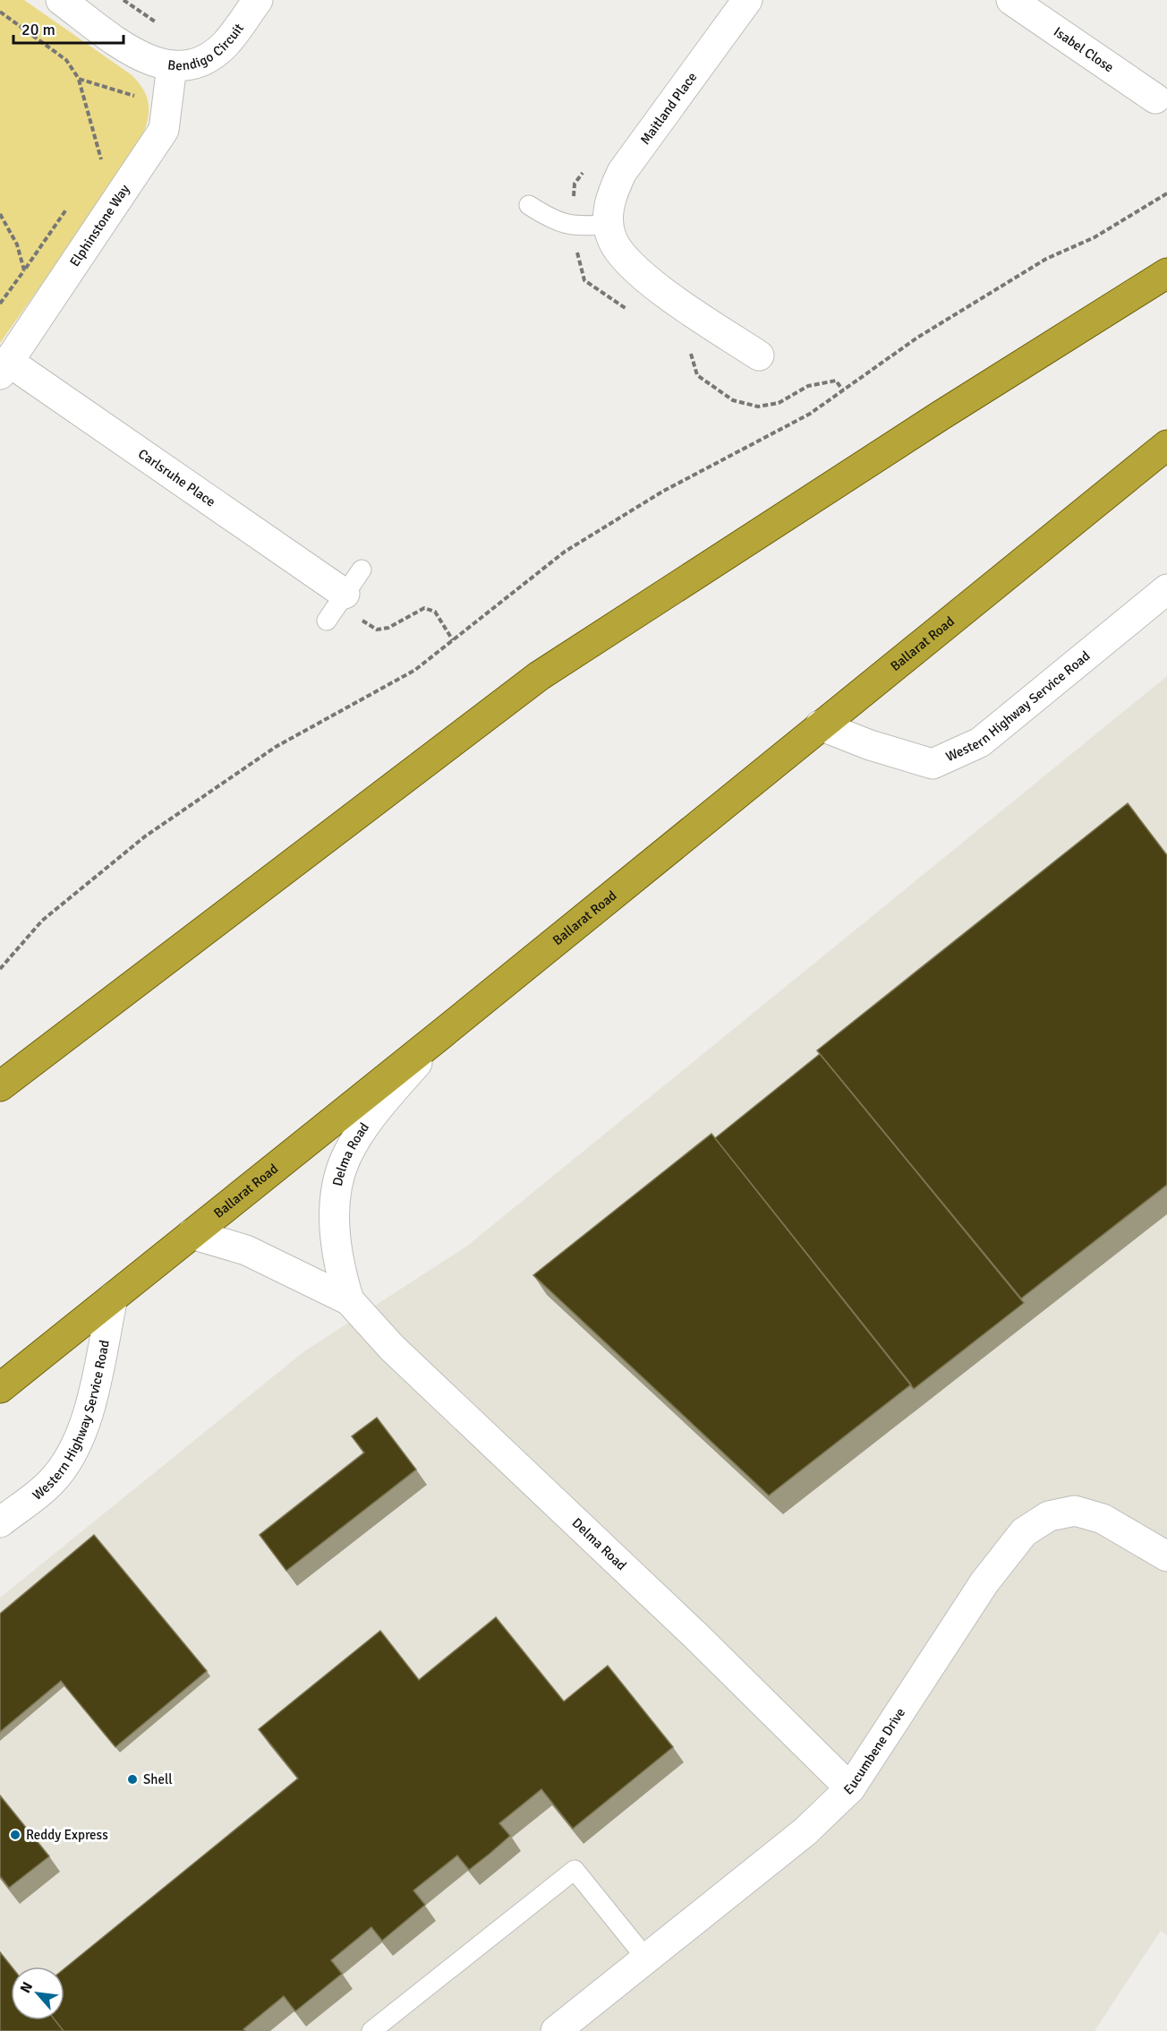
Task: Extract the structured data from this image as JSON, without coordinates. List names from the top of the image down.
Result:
{
  "streets": {
    "highway": ["Ballarat Road"],
    "street": [
      "Bendigo Circuit",
      "Isabel Close",
      "Maitland Place",
      "Elphinstone Way",
      "Carlsruhe Place",
      "Western Highway Service Road",
      "Delma Road",
      "Eucumbene Drive"
    ]
  },
  "crossings": [
    ["Bendigo Circuit", "Elphinstone Way"],
    ["Elphinstone Way", "Carlsruhe Place"],
    ["Ballarat Road", "Western Highway Service Road"],
    ["Ballarat Road", "Delma Road"],
    ["Delma Road", "Eucumbene Drive"]
  ],
  "places": ["Shell", "Reddy Express"],
  "scale_bar": "20 m",
  "north": "top left"
}
